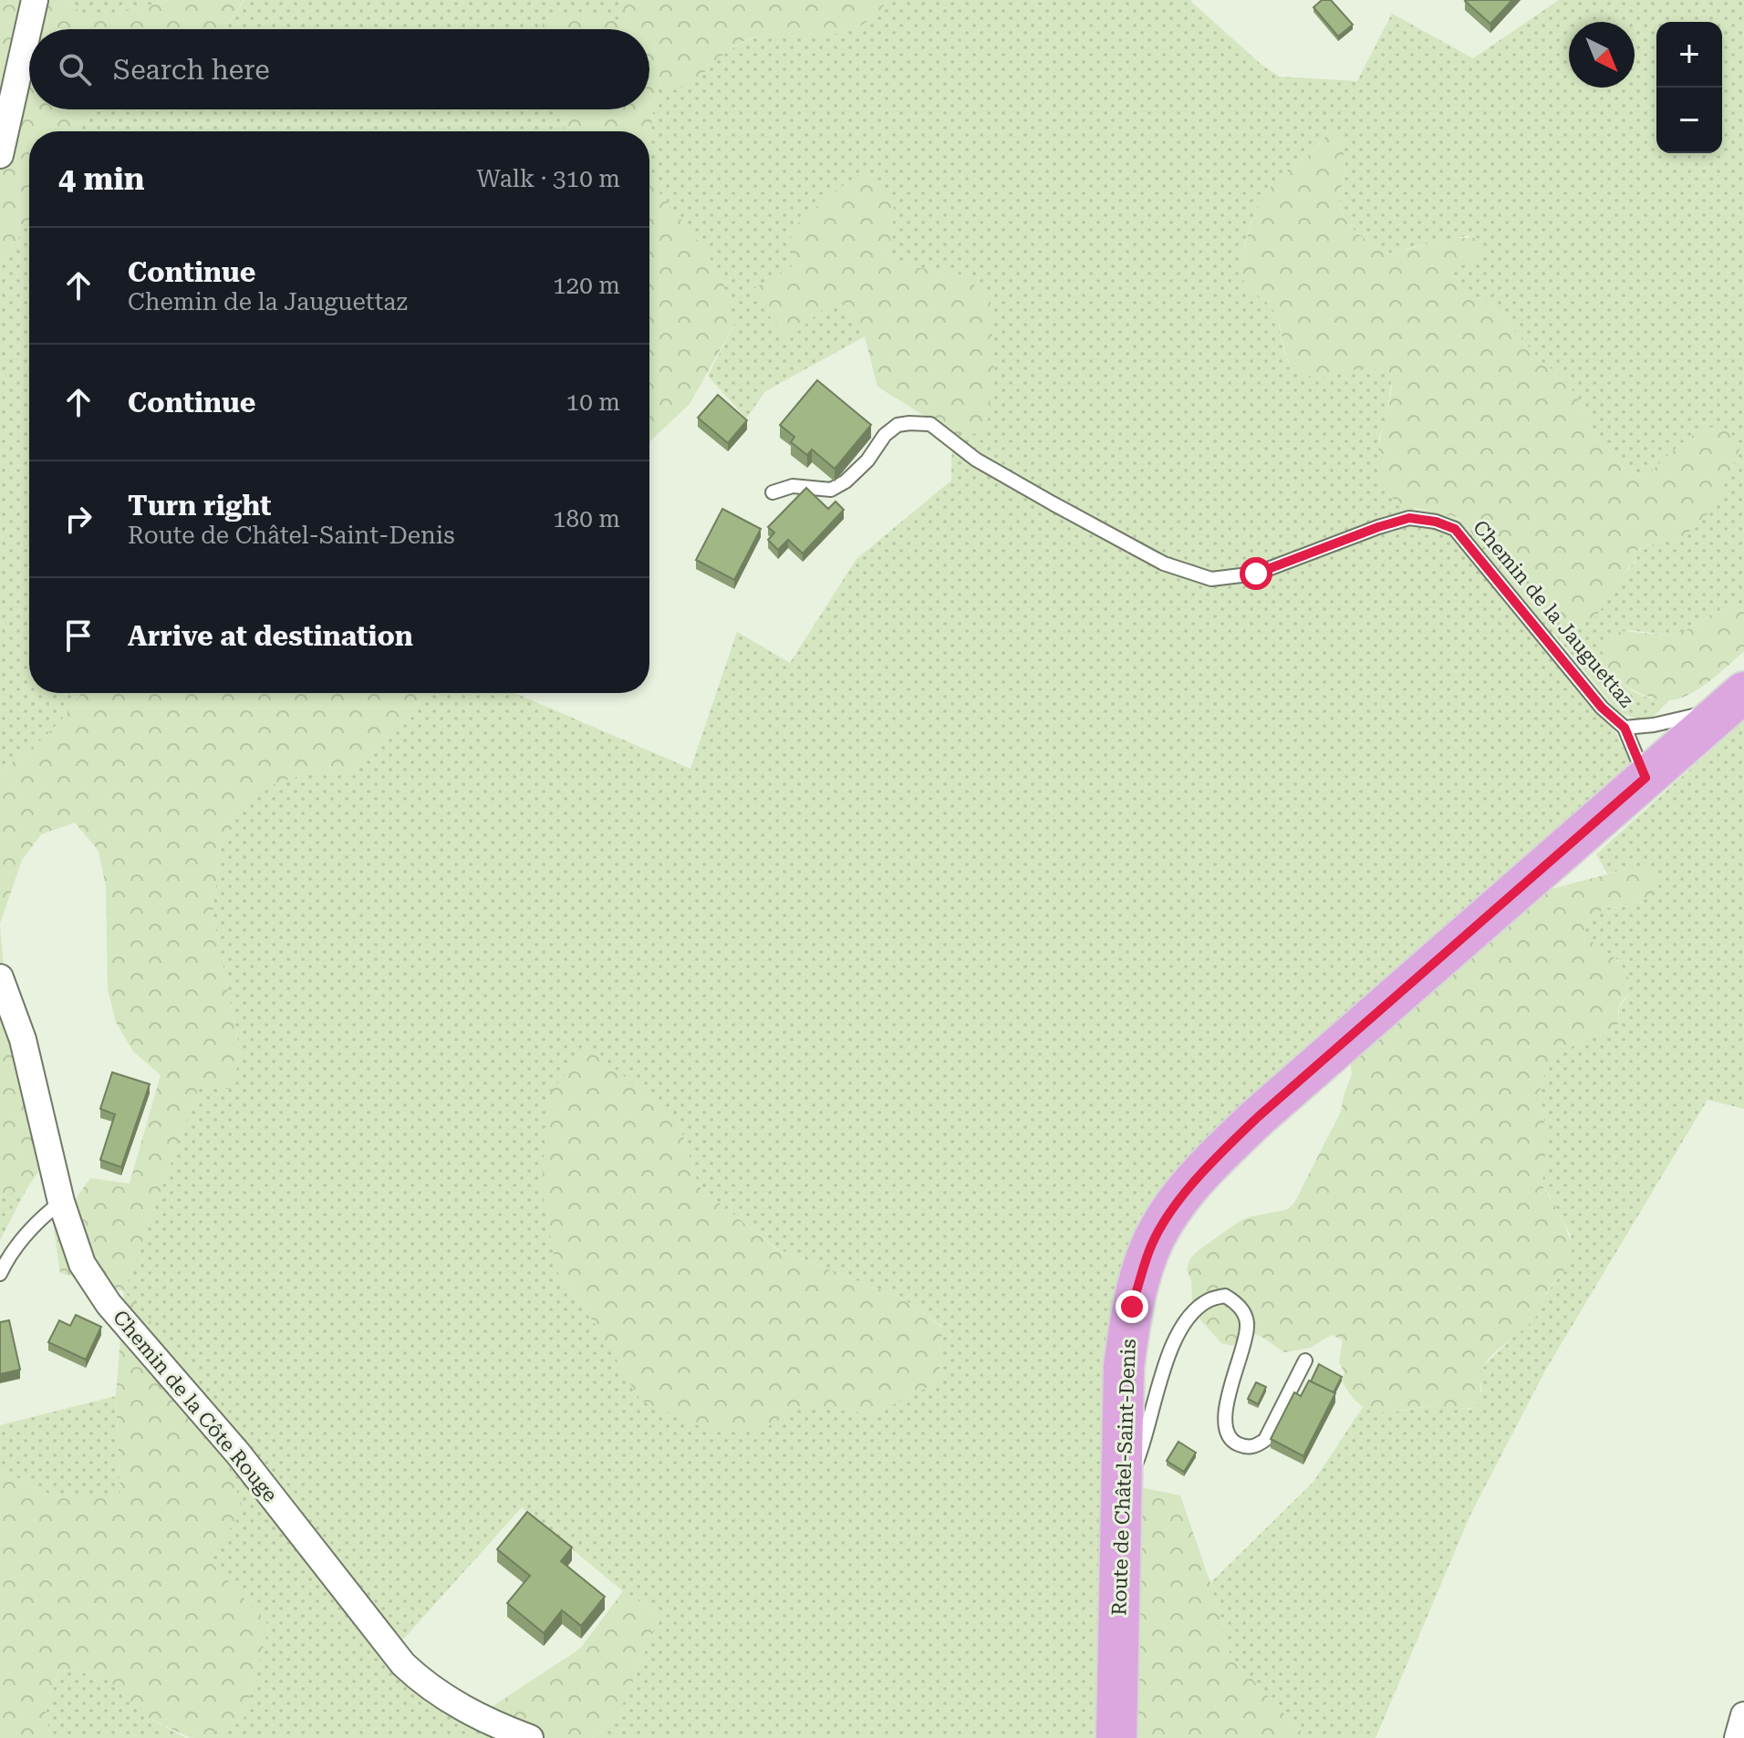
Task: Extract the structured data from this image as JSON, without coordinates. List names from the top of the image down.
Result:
{
  "streets": {
    "main road": ["Route de Châtel-Saint-Denis"],
    "street": ["Chemin de la Côte Rouge"],
    "lane": ["Chemin de la Jauguettaz"]
  },
  "crossings": [
    ["Chemin de la Jauguettaz", "Route de Châtel-Saint-Denis"]
  ],
  "north": "bottom right",
  "page": {
    "map_buttons": ["+", "−"],
    "search": "Search here",
    "heading": ["4 min", "Walk · 310 m"],
    "list": [
      ["Continue", "Chemin de la Jauguettaz", "120 m"],
      ["Continue", "10 m"],
      ["Turn right", "Route de Châtel-Saint-Denis", "180 m"],
      "Arrive at destination"
    ]
  }
}
